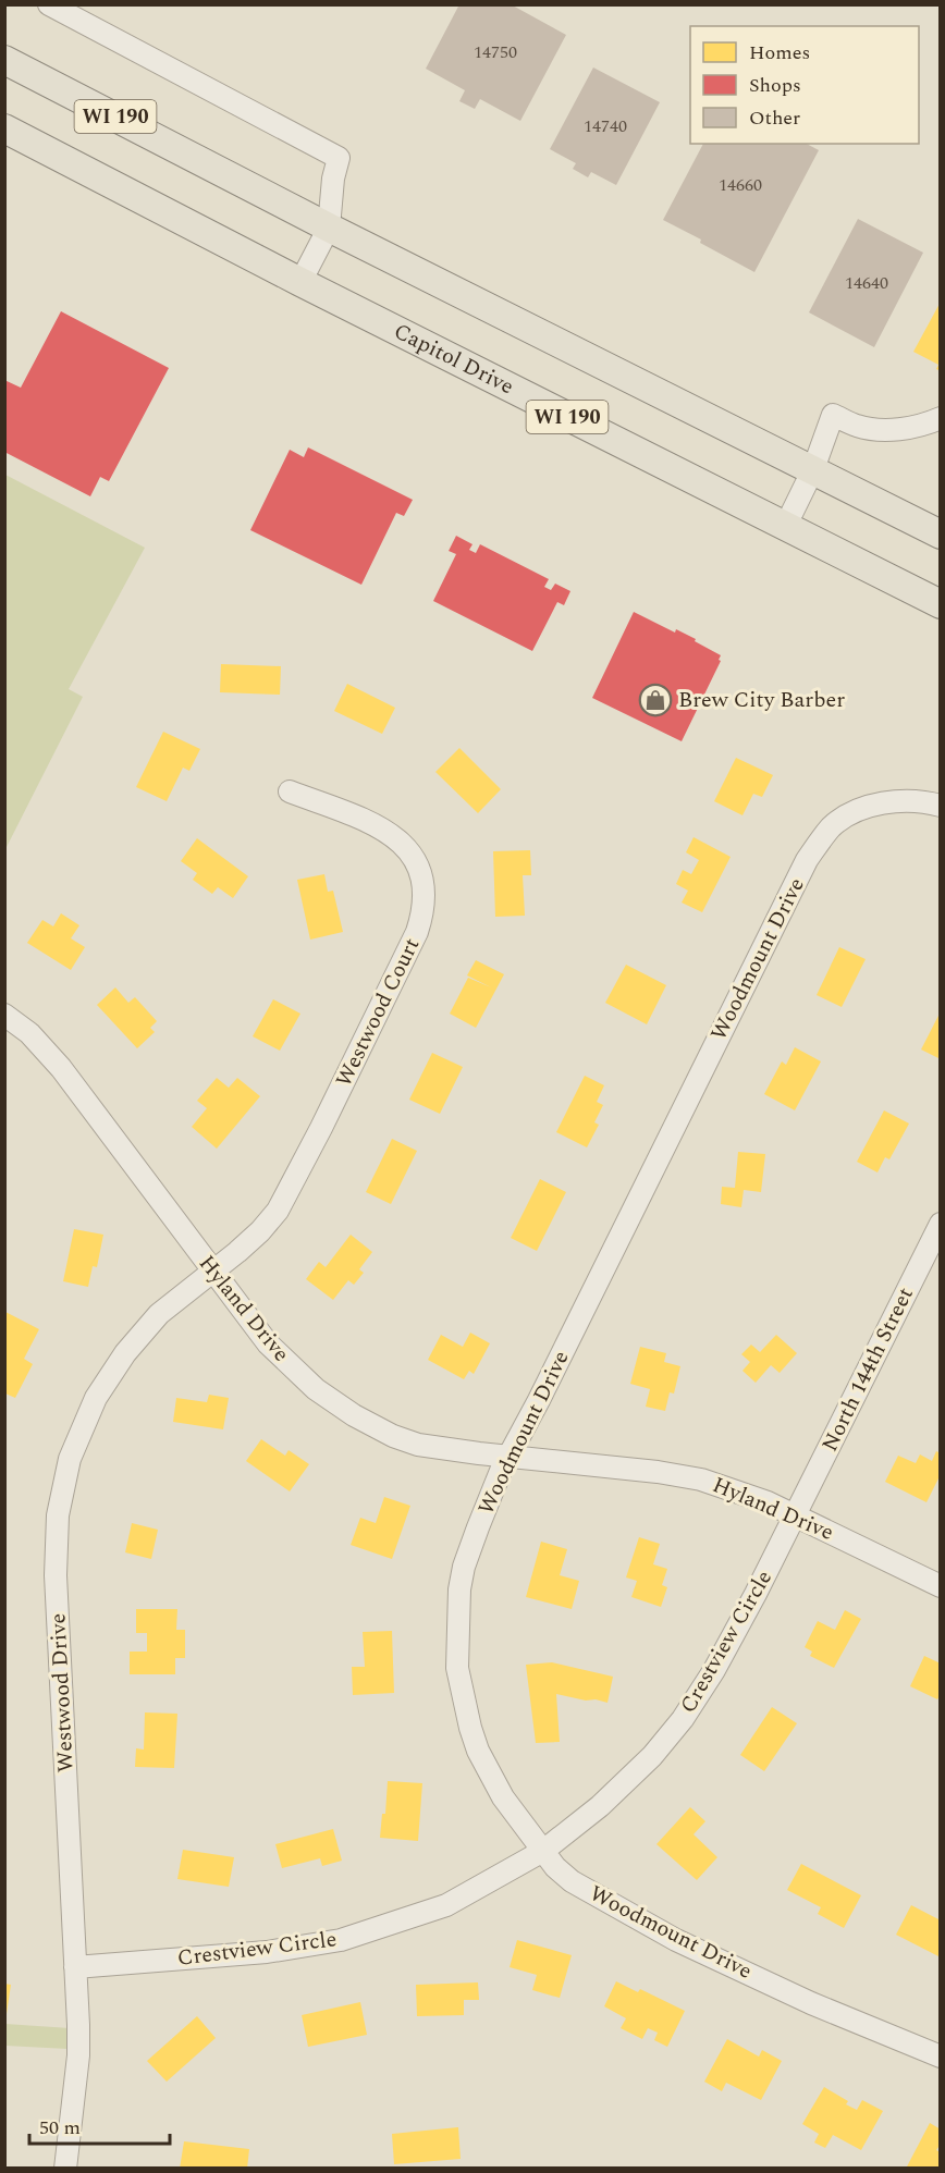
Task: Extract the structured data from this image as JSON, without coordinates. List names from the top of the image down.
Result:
{
  "streets": {
    "main road": ["WI 190", "Capitol Drive"],
    "street": [
      "Woodmount Drive",
      "Westwood Court",
      "Hyland Drive",
      "North 144th Street",
      "Crestview Circle",
      "Westwood Drive"
    ]
  },
  "crossings": [
    ["Woodmount Drive", "Hyland Drive"],
    ["Woodmount Drive", "Crestview Circle"],
    ["Westwood Court", "Hyland Drive"],
    ["Westwood Court", "Westwood Drive"],
    ["Hyland Drive", "North 144th Street"],
    ["Hyland Drive", "Crestview Circle"],
    ["Hyland Drive", "Westwood Drive"],
    ["North 144th Street", "Crestview Circle"],
    ["Crestview Circle", "Westwood Drive"]
  ],
  "places": {
    "shop": ["Brew City Barber"]
  },
  "house_numbers": [
    "14750",
    "14740",
    "14660",
    "14640"
  ],
  "legend": ["Homes", "Shops", "Other"],
  "scale_bar": "50 m"
}
